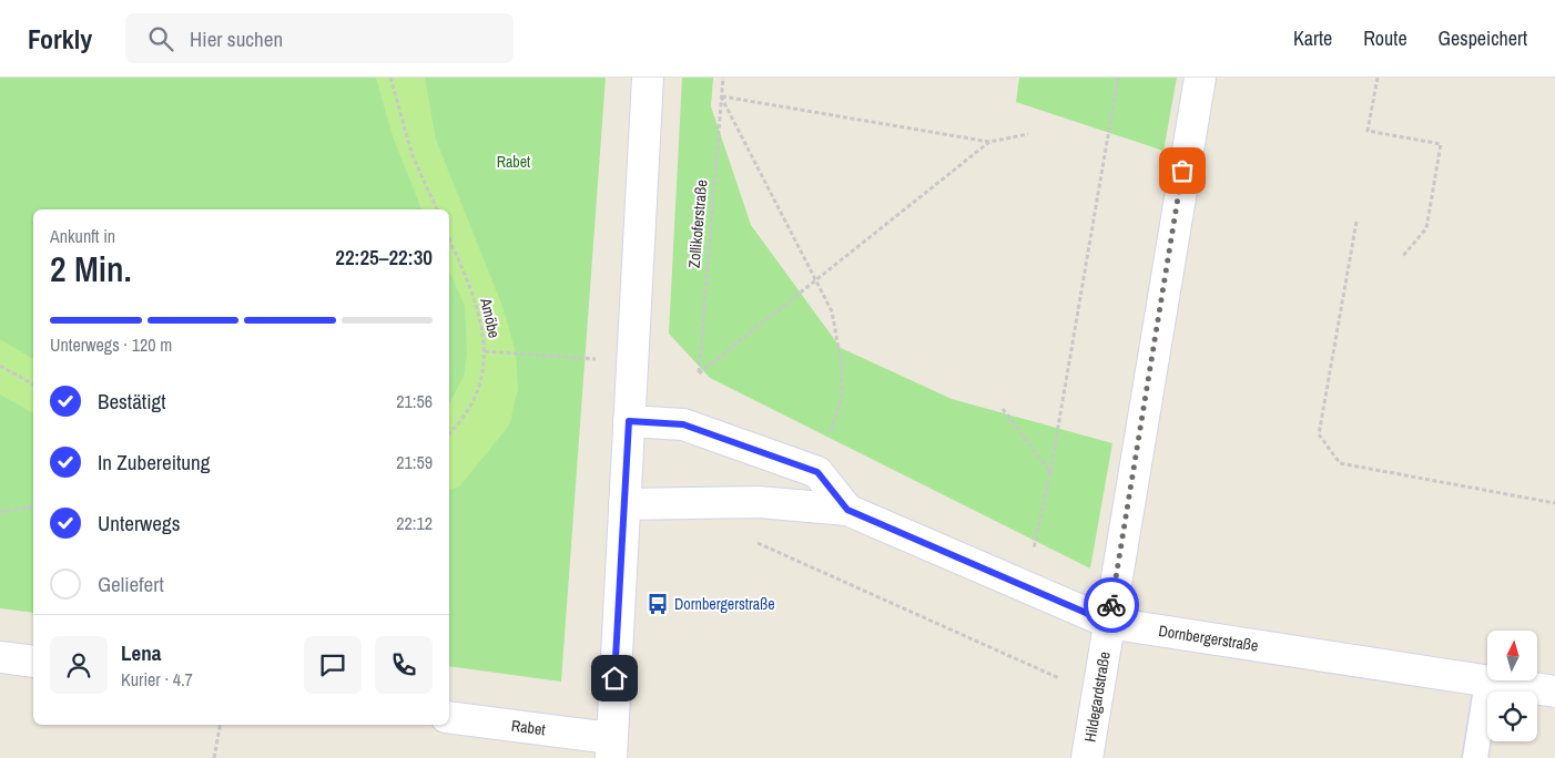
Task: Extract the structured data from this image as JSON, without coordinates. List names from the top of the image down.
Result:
{
  "streets": {
    "street": ["Dornbergerstraße", "Hildegardstraße", "Rabet"],
    "path": ["Zollikoferstraße", "Amöbe"]
  },
  "crossings": [
    ["Dornbergerstraße", "Hildegardstraße"]
  ],
  "parks": ["Rabet"],
  "places": {
    "bus stop": ["Dornbergerstraße"]
  },
  "north": "top",
  "page": {
    "header": "Forkly",
    "search": "Hier suchen",
    "nav": ["Karte", "Route", "Gespeichert"],
    "heading": ["2 Min.", "Ankunft in", "22:25–22:30"],
    "panel": ["Lena", "Kurier · 4.7"],
    "bar": "Unterwegs · 120 m",
    "list": [
      ["Bestätigt", "21:56"],
      ["In Zubereitung", "21:59"],
      ["Unterwegs", "22:12"],
      "Geliefert"
    ]
  }
}
